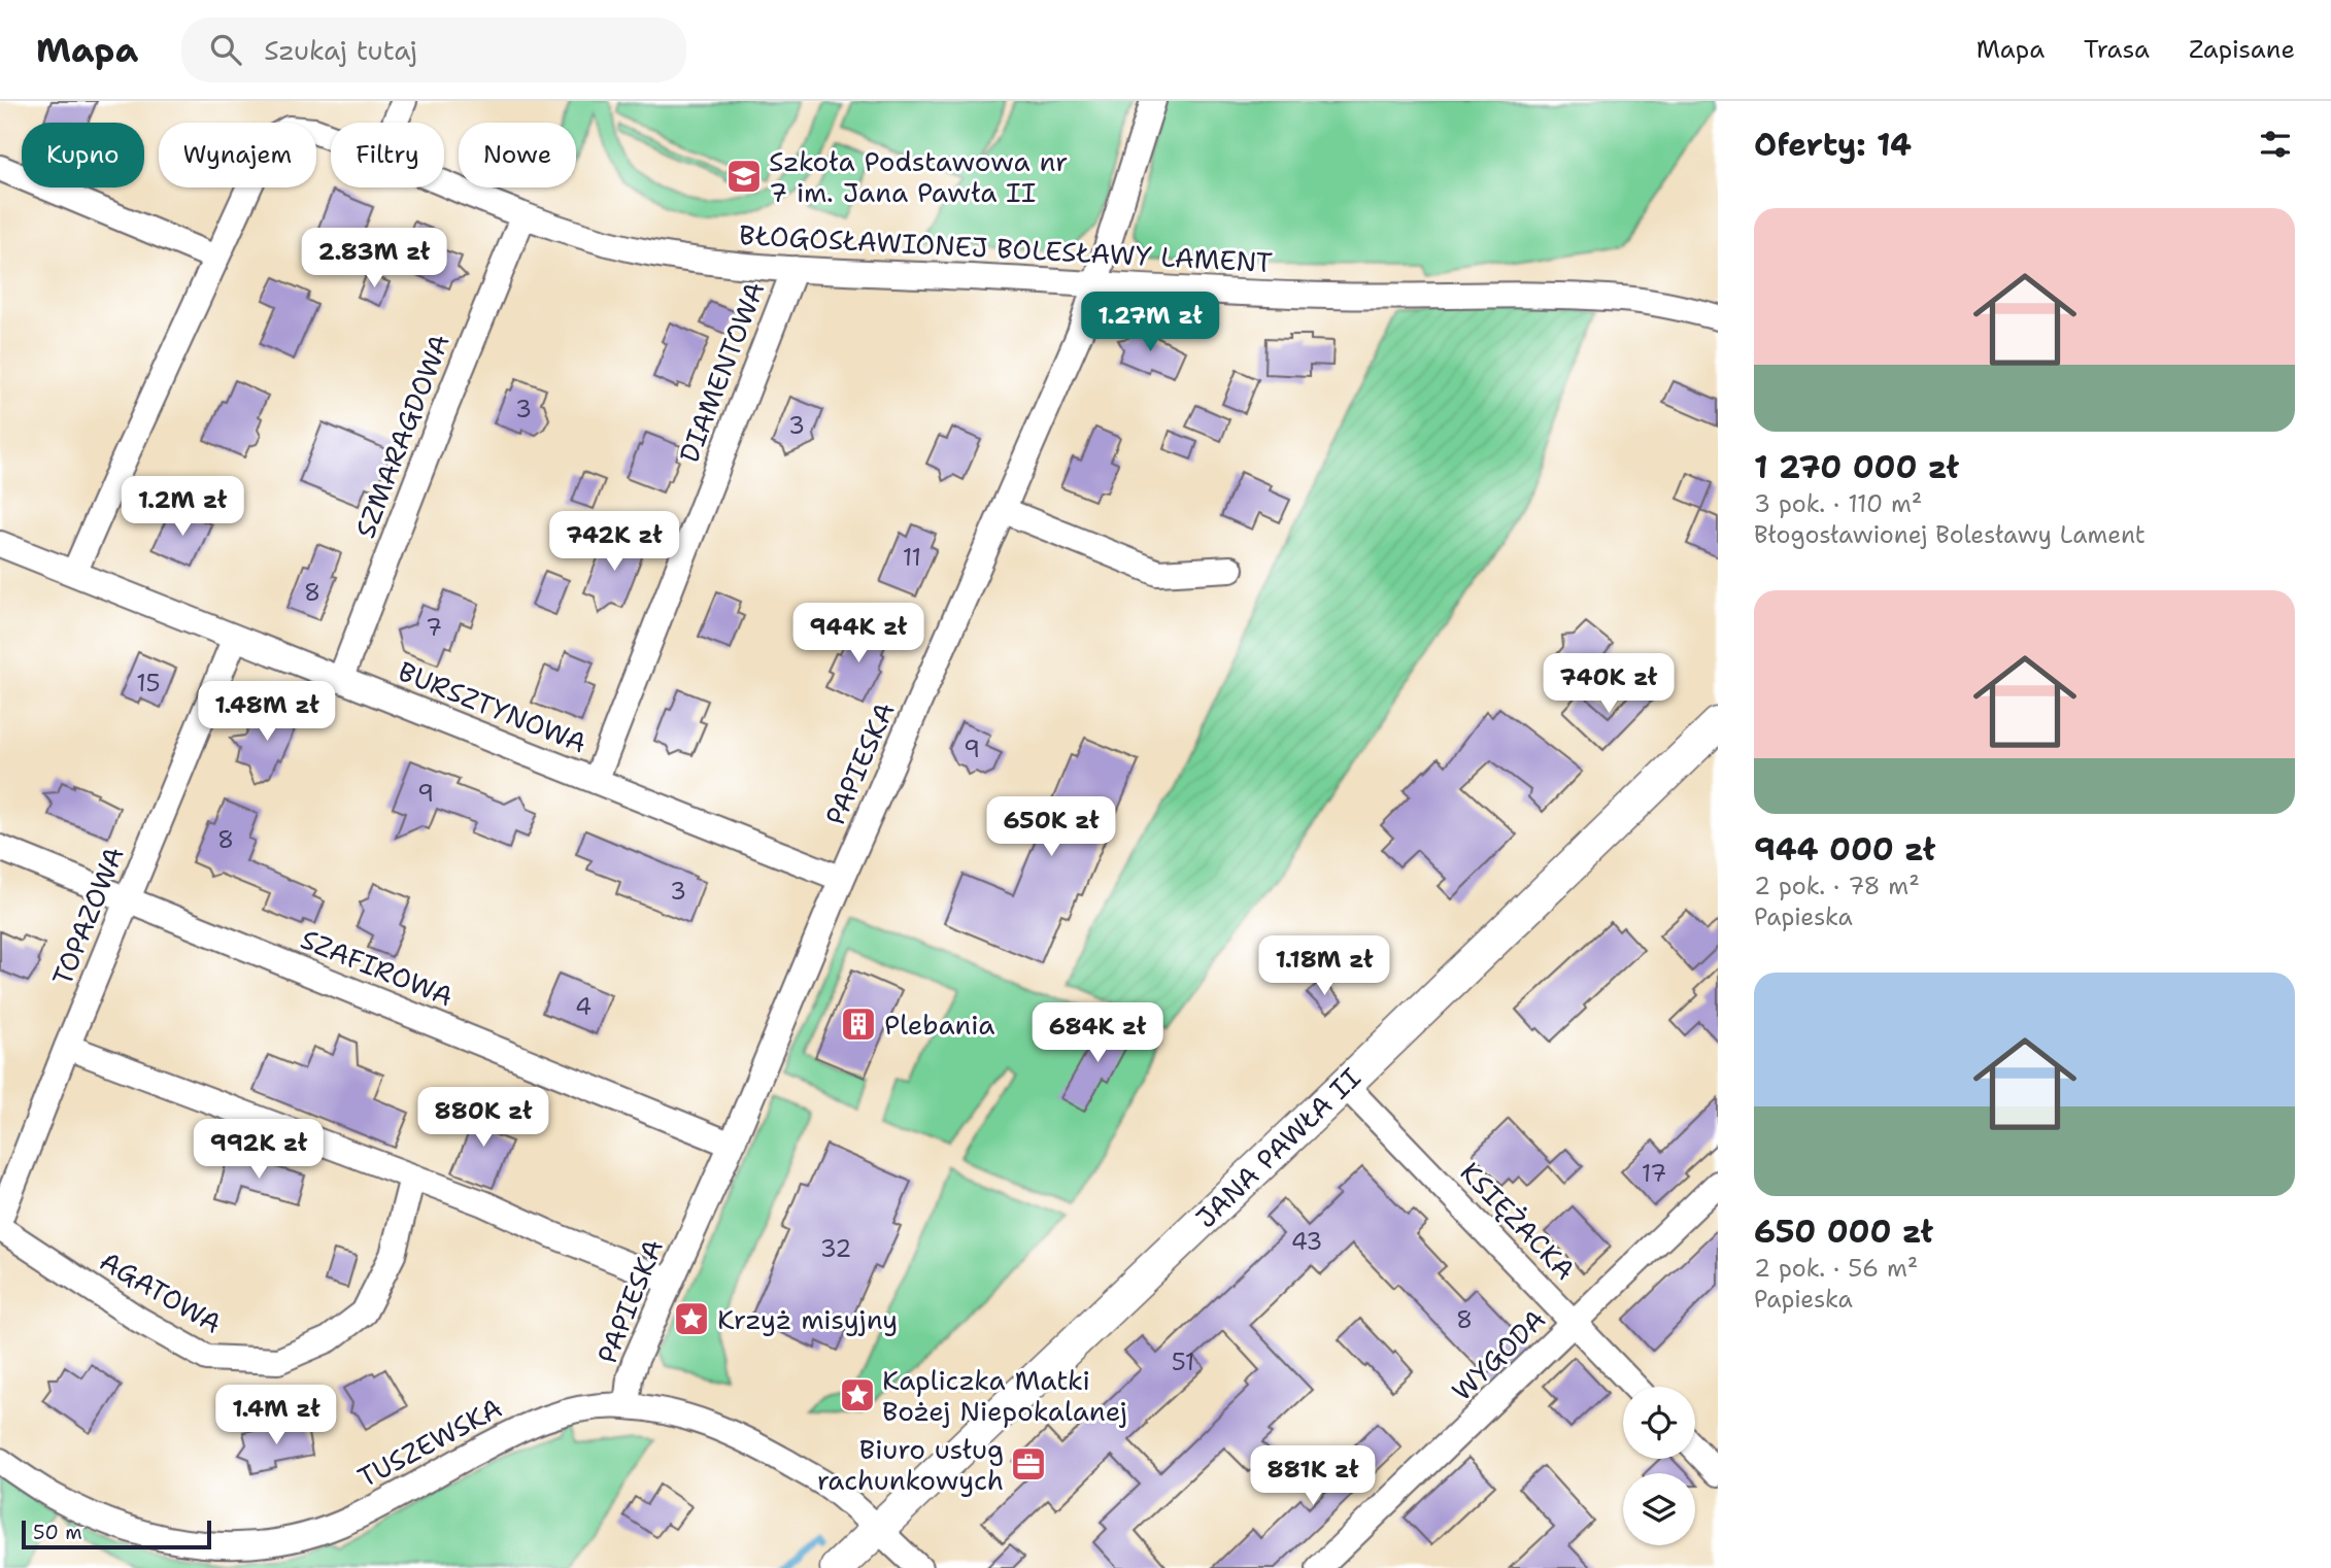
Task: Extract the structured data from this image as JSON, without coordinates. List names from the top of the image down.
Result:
{
  "streets": {
    "street": [
      "BŁOGOSŁAWIONEJ BOLESŁAWY LAMENT",
      "DIAMENTOWA",
      "SZMARAGDOWA",
      "BURSZTYNOWA",
      "PAPIESKA",
      "TOPAZOWA",
      "SZAFIROWA",
      "JANA PAWŁA II",
      "KSIĘŻACKA",
      "AGATOWA",
      "WYGODA",
      "TUSZEWSKA"
    ]
  },
  "crossings": [
    ["BŁOGOSŁAWIONEJ BOLESŁAWY LAMENT", "DIAMENTOWA"],
    ["BŁOGOSŁAWIONEJ BOLESŁAWY LAMENT", "SZMARAGDOWA"],
    ["BŁOGOSŁAWIONEJ BOLESŁAWY LAMENT", "BURSZTYNOWA"],
    ["BŁOGOSŁAWIONEJ BOLESŁAWY LAMENT", "PAPIESKA"],
    ["DIAMENTOWA", "BURSZTYNOWA"],
    ["SZMARAGDOWA", "BURSZTYNOWA"],
    ["BURSZTYNOWA", "PAPIESKA"],
    ["BURSZTYNOWA", "TOPAZOWA"],
    ["PAPIESKA", "SZAFIROWA"],
    ["PAPIESKA", "TUSZEWSKA"],
    ["TOPAZOWA", "SZAFIROWA"],
    ["JANA PAWŁA II", "KSIĘŻACKA"],
    ["JANA PAWŁA II", "TUSZEWSKA"],
    ["KSIĘŻACKA", "WYGODA"]
  ],
  "places": {
    "school or university": ["Szkoła Podstawowa nr 7 im. Jana Pawła II"],
    "building": ["Plebania"],
    "place": ["Krzyż misyjny", "Kapliczka Matki Bożej Niepokalanej"],
    "office": ["Biuro usług rachunkowych"]
  },
  "house_numbers": [
    "3",
    "3",
    "11",
    "8",
    "7",
    "15",
    "9",
    "9",
    "8",
    "3",
    "4",
    "17",
    "43",
    "32",
    "8",
    "51"
  ],
  "scale_bar": "50 m",
  "page": {
    "header": "Mapa",
    "search": "Szukaj tutaj",
    "nav": ["Mapa", "Trasa", "Zapisane"],
    "heading": "Oferty: 14",
    "chip": [
      "Kupno",
      "Wynajem",
      "Filtry",
      "Nowe"
    ],
    "list": [
      {
        "name": "1 270 000 zł",
        "note": "3 pok. · 110 m² · Błogosławionej Bolesławy Lament"
      },
      {
        "name": "944 000 zł",
        "note": "2 pok. · 78 m² · Papieska"
      },
      {
        "name": "650 000 zł",
        "note": "2 pok. · 56 m² · Papieska"
      }
    ],
    "price": [
      "2.83M zł",
      "1.27M zł",
      "1.2M zł",
      "742K zł",
      "944K zł",
      "740K zł",
      "1.48M zł",
      "650K zł",
      "1.18M zł",
      "684K zł",
      "880K zł",
      "992K zł",
      "1.4M zł",
      "881K zł"
    ],
    "scale": "50 m"
  }
}
